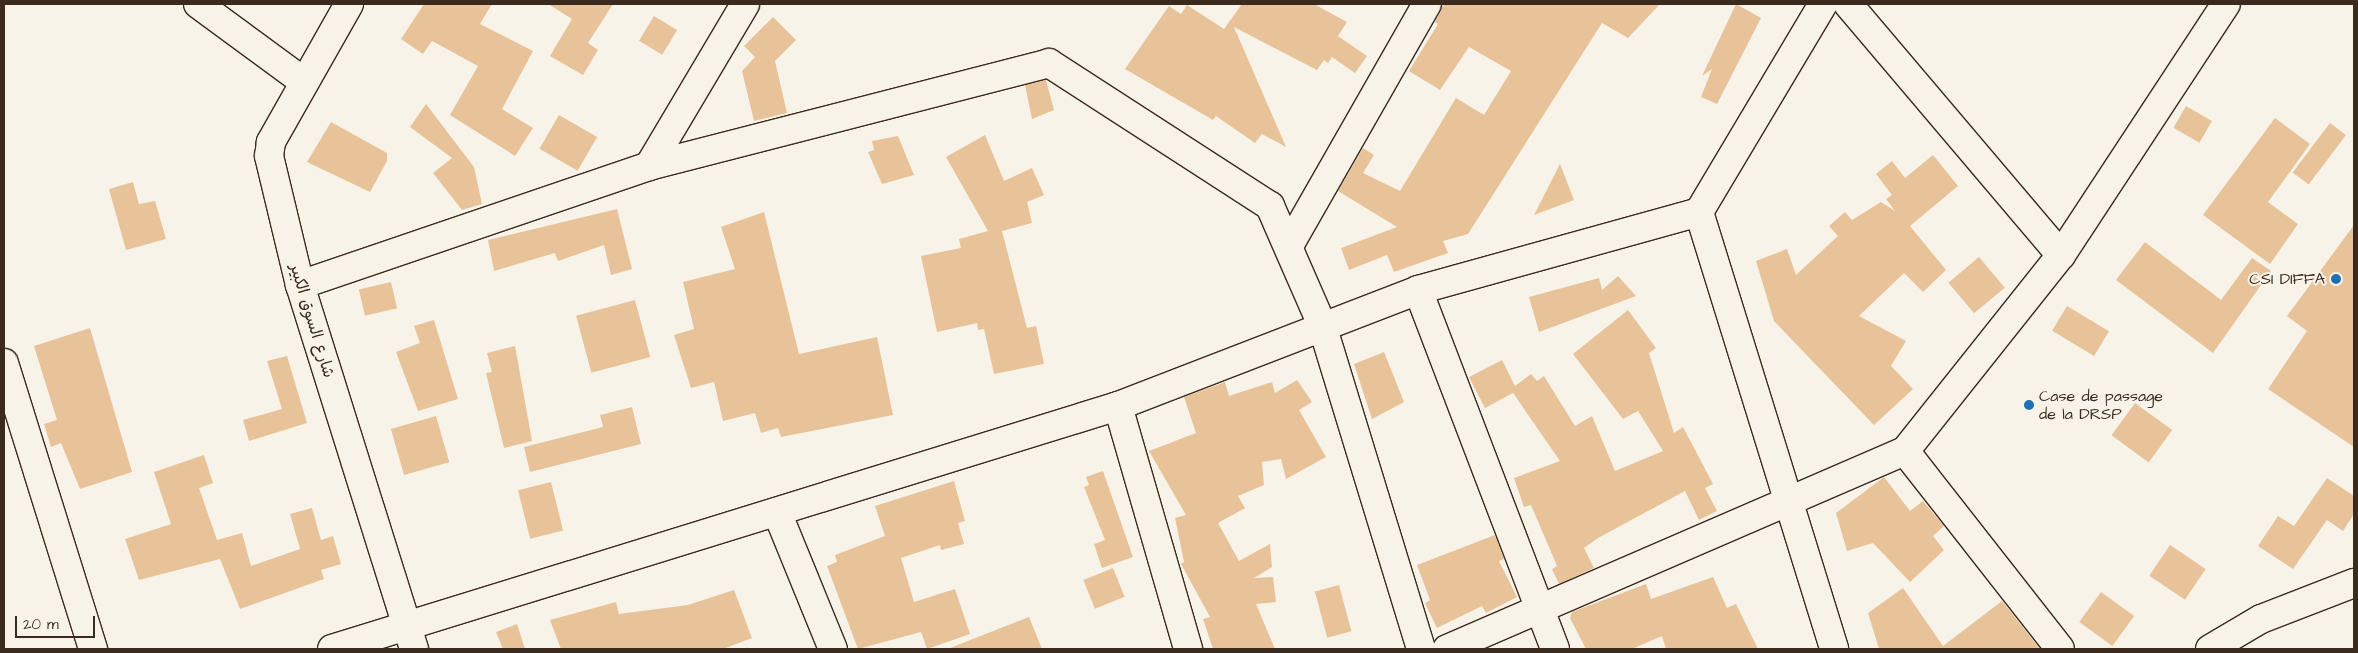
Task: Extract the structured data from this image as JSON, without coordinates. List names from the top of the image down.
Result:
{
  "streets": {
    "street": ["شارع السوق الكبير"]
  },
  "places": ["CSI DIFFA", "Case de passage de la DRSP"],
  "scale_bar": "20 m"
}
